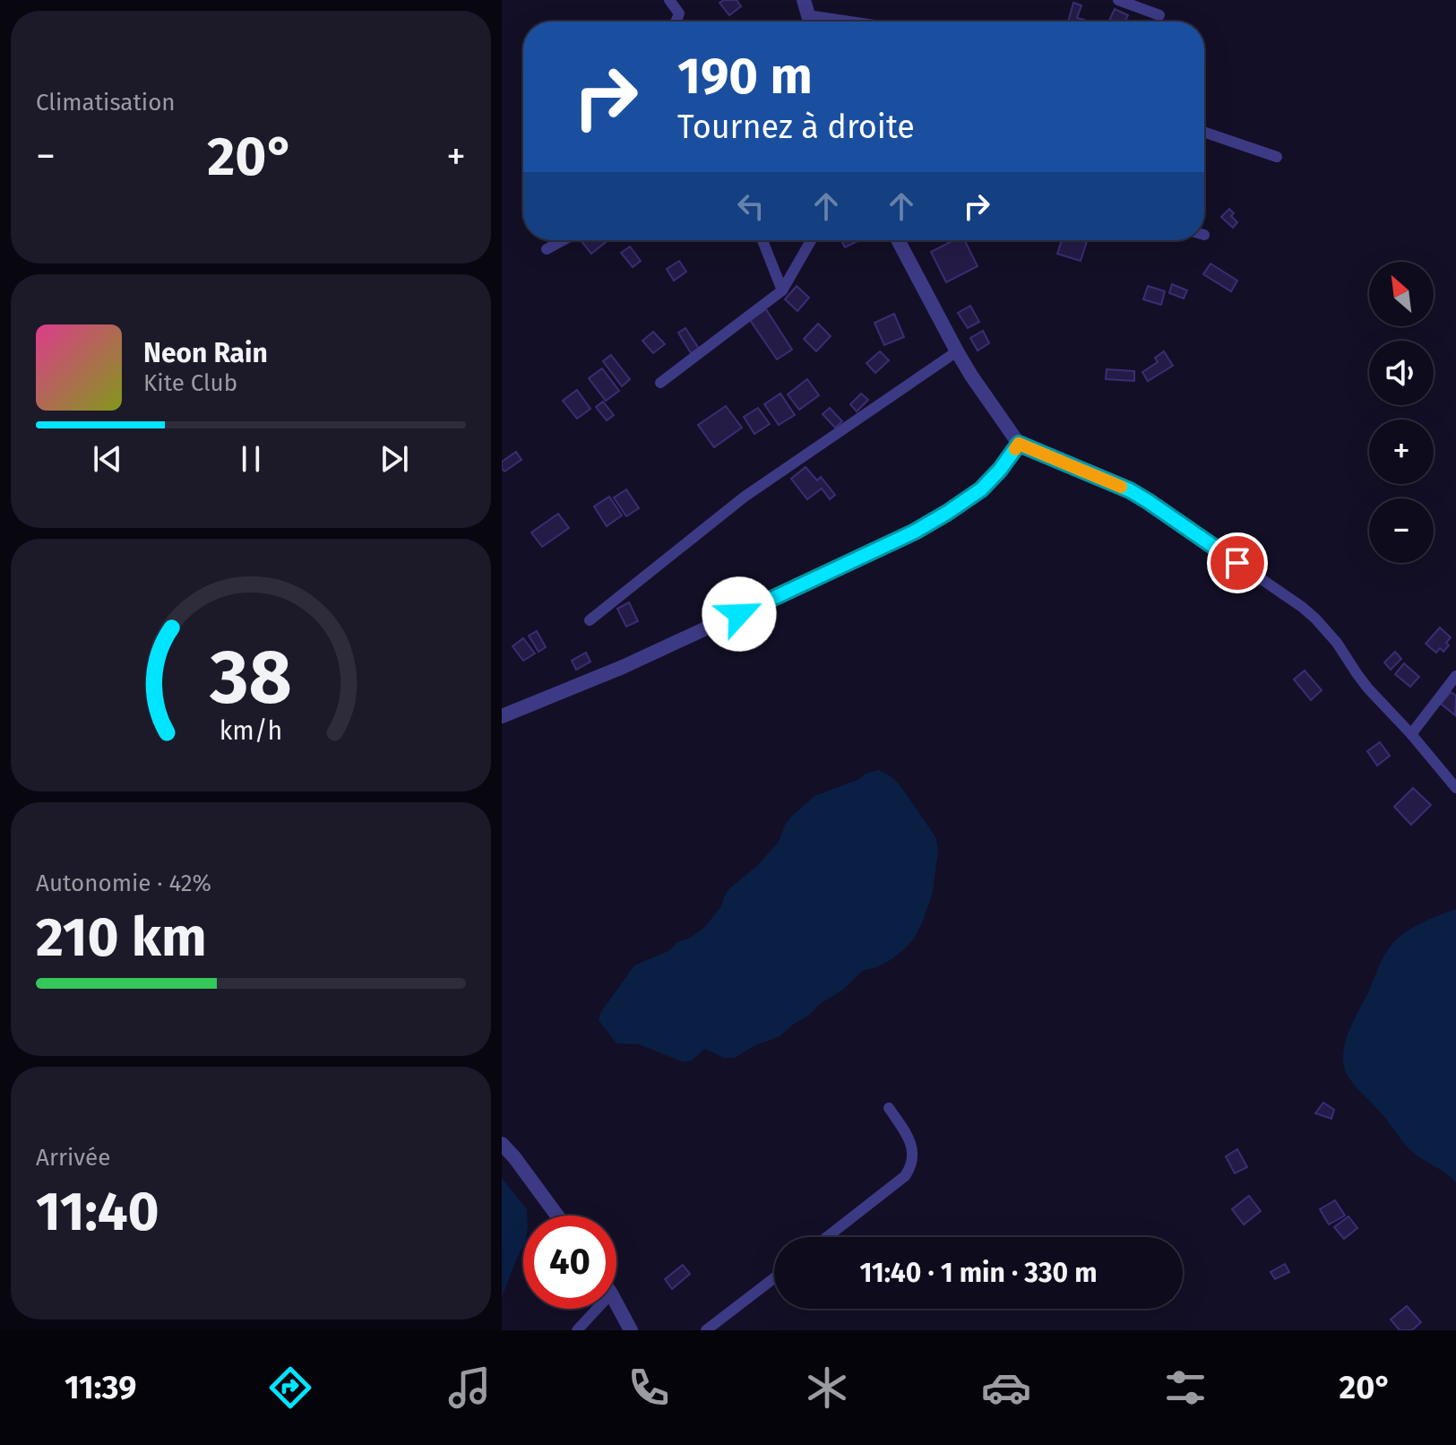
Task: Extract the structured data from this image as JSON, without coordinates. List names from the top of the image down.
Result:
{
  "north": "top left",
  "page": {
    "tile": [
      "Climatisation",
      ["Autonomie · 42%", "210 km"],
      ["Arrivée", "11:40"]
    ],
    "turn": ["190 m", "Tournez à droite"],
    "heat": ["−", "20°", "+"],
    "map_buttons": ["+", "−"],
    "song": ["Neon Rain", "Kite Club"],
    "limit": "40",
    "trip": "11:40 · 1 min · 330 m",
    "tabs": ["11:39", "20°"],
    "gauge": ["38", "km/h"]
  }
}
